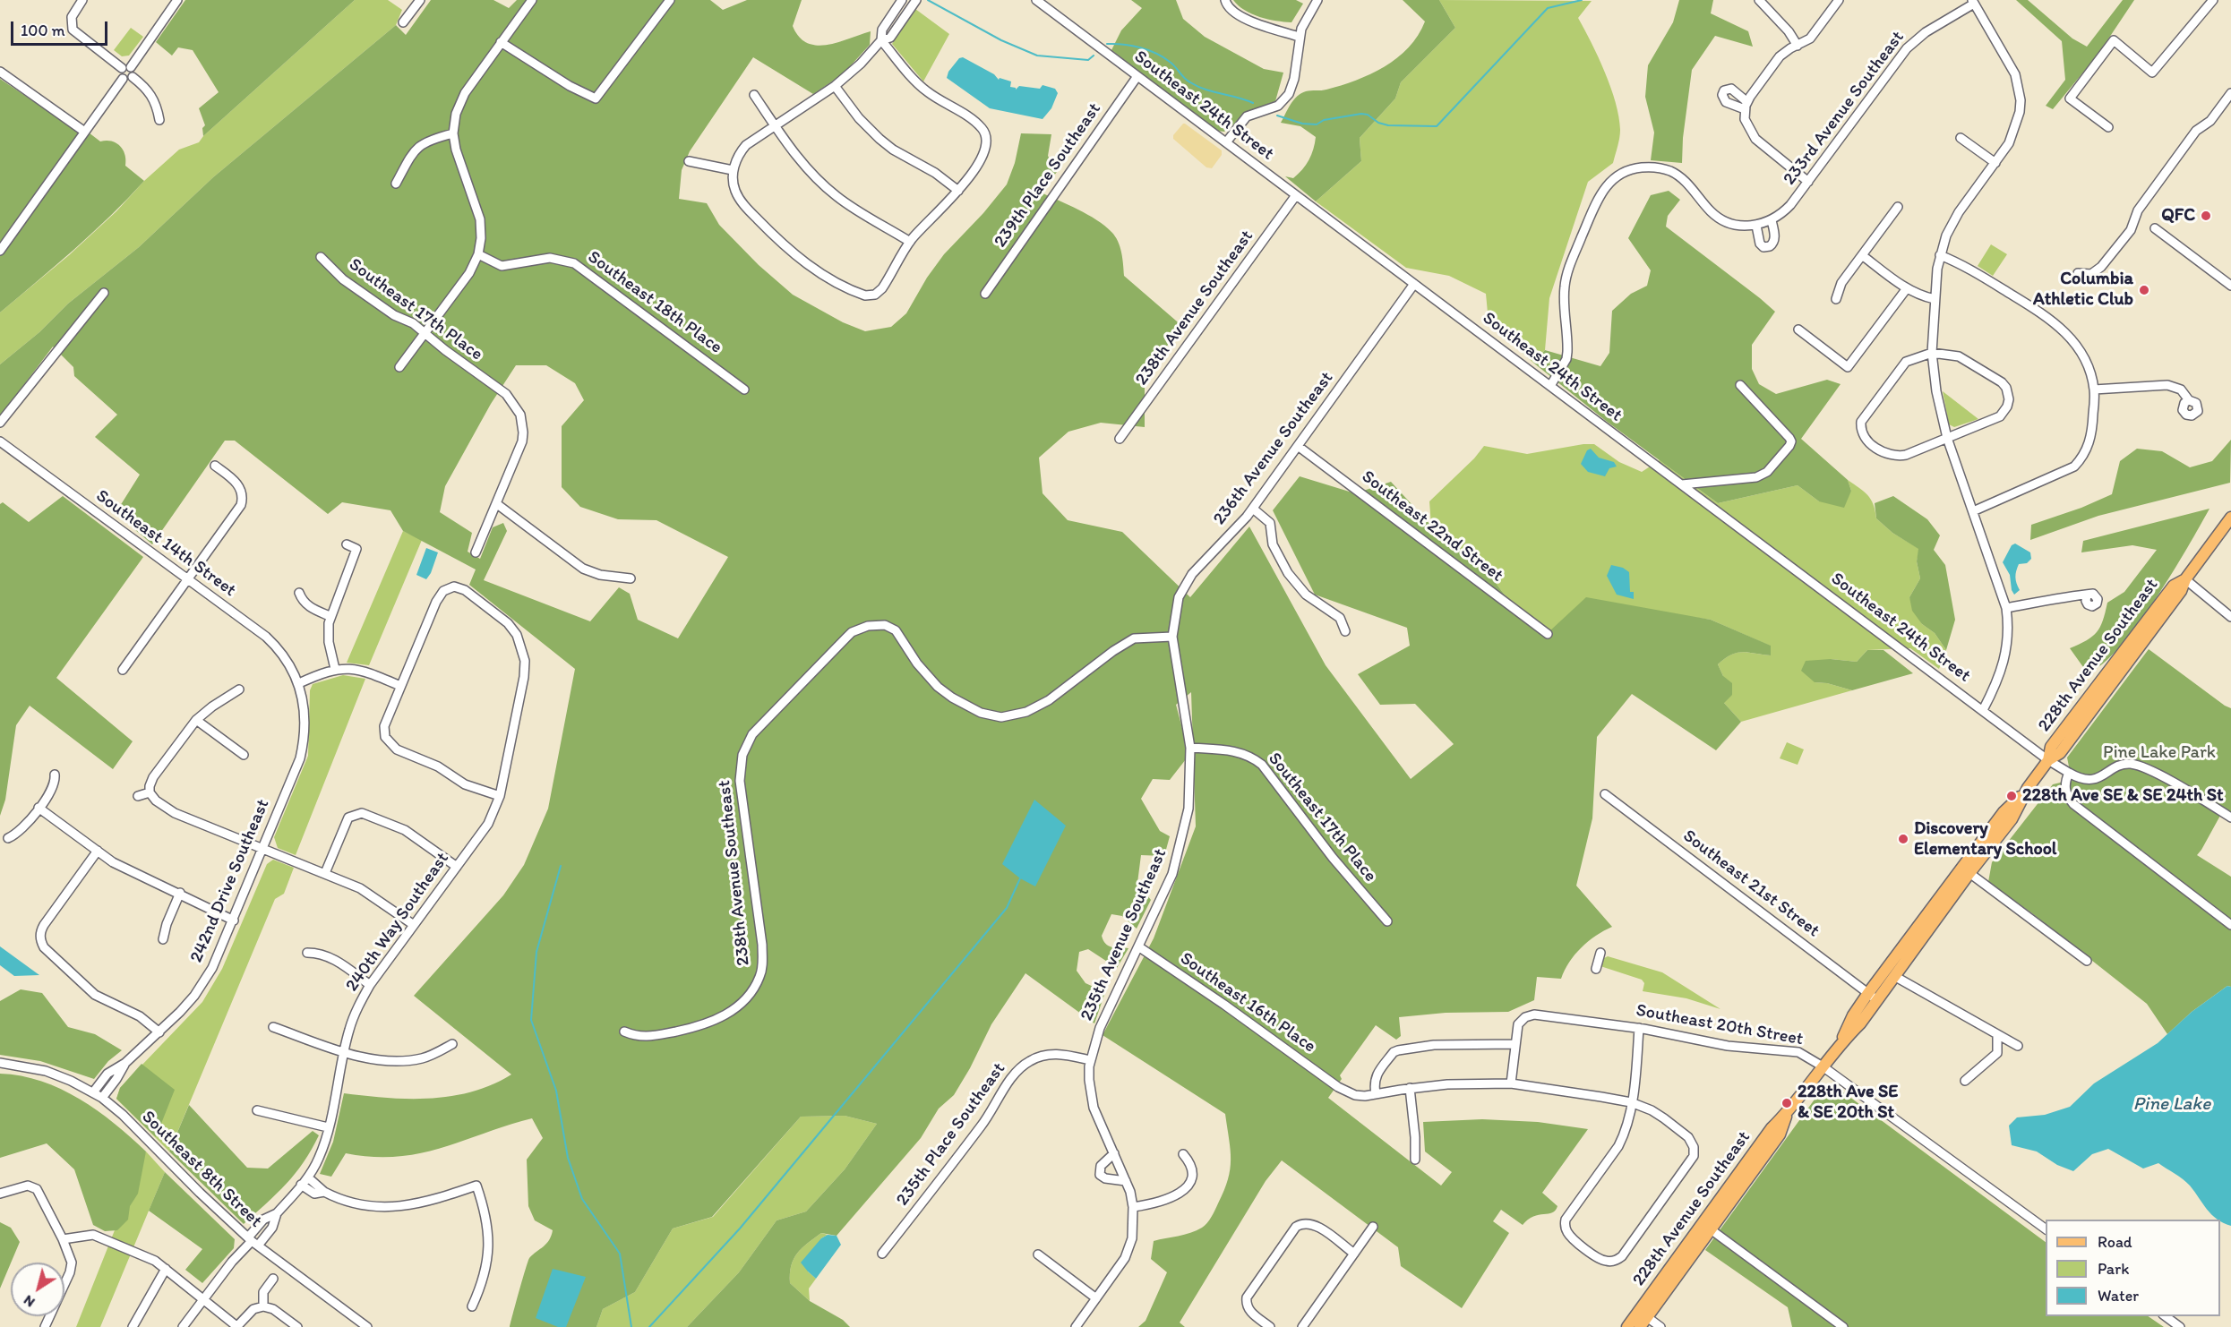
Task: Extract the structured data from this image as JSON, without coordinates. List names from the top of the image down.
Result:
{
  "streets": {
    "main road": ["228th Avenue Southeast"],
    "street": [
      "Southeast 24th Street",
      "233rd Avenue Southeast",
      "239th Place Southeast",
      "Southeast 18th Place",
      "238th Avenue Southeast",
      "Southeast 17th Place",
      "236th Avenue Southeast",
      "Southeast 22nd Street",
      "Southeast 14th Street",
      "242nd Drive Southeast",
      "Southeast 21st Street",
      "240th Way Southeast",
      "235th Avenue Southeast",
      "Southeast 16th Place",
      "Southeast 20th Street",
      "235th Place Southeast",
      "Southeast 8th Street"
    ]
  },
  "crossings": [
    ["Southeast 24th Street", "239th Place Southeast"],
    ["Southeast 24th Street", "238th Avenue Southeast"],
    ["Southeast 24th Street", "236th Avenue Southeast"],
    ["Southeast 24th Street", "228th Avenue Southeast"],
    ["238th Avenue Southeast", "236th Avenue Southeast"],
    ["238th Avenue Southeast", "235th Avenue Southeast"],
    ["Southeast 17th Place", "235th Avenue Southeast"],
    ["236th Avenue Southeast", "Southeast 22nd Street"],
    ["236th Avenue Southeast", "235th Avenue Southeast"],
    ["Southeast 14th Street", "242nd Drive Southeast"],
    ["228th Avenue Southeast", "Southeast 21st Street"],
    ["228th Avenue Southeast", "Southeast 20th Street"],
    ["242nd Drive Southeast", "Southeast 8th Street"],
    ["240th Way Southeast", "Southeast 8th Street"],
    ["235th Avenue Southeast", "Southeast 16th Place"],
    ["235th Avenue Southeast", "235th Place Southeast"]
  ],
  "water": ["Pine Lake"],
  "parks": ["Pine Lake Park"],
  "places": [
    "QFC",
    "Columbia Athletic Club",
    "228th Ave SE & SE 24th St",
    "Discovery Elementary School",
    "228th Ave SE & SE 20th St"
  ],
  "legend": ["Road", "Park", "Water"],
  "scale_bar": "100 m",
  "north": "bottom left"
}
